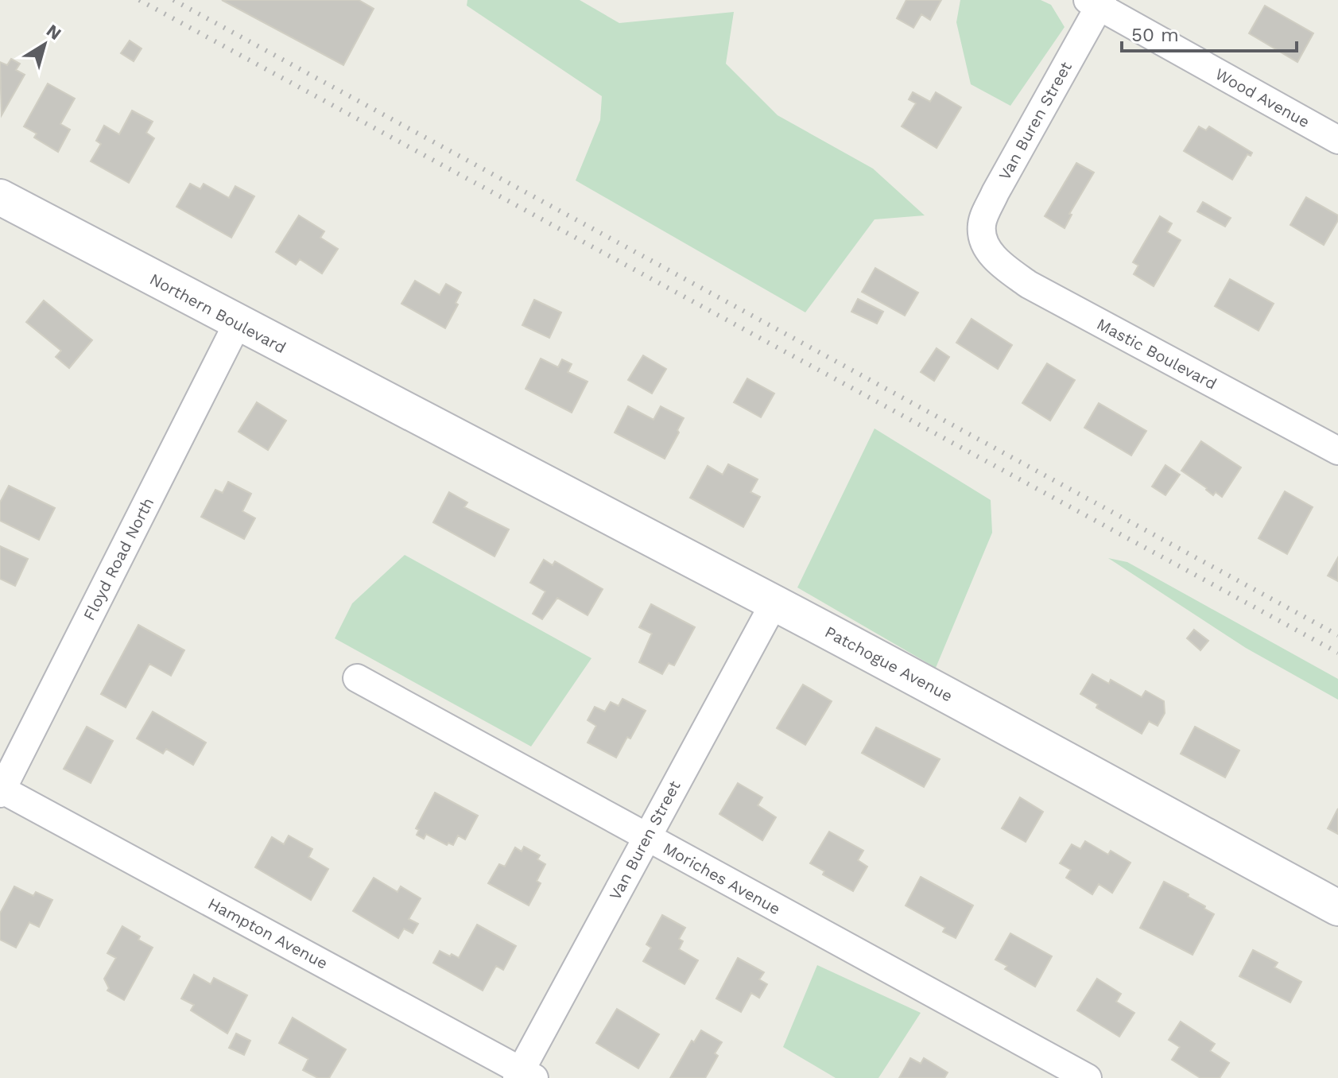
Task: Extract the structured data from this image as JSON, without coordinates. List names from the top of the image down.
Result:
{
  "streets": {
    "street": [
      "Wood Avenue",
      "Van Buren Street",
      "Northern Boulevard",
      "Mastic Boulevard",
      "Floyd Road North",
      "Patchogue Avenue",
      "Moriches Avenue",
      "Hampton Avenue"
    ]
  },
  "crossings": [
    ["Wood Avenue", "Van Buren Street"],
    ["Van Buren Street", "Mastic Boulevard"],
    ["Van Buren Street", "Patchogue Avenue"],
    ["Van Buren Street", "Moriches Avenue"],
    ["Van Buren Street", "Hampton Avenue"],
    ["Northern Boulevard", "Floyd Road North"],
    ["Northern Boulevard", "Patchogue Avenue"],
    ["Floyd Road North", "Hampton Avenue"]
  ],
  "scale_bar": "50 m",
  "north": "top right"
}
